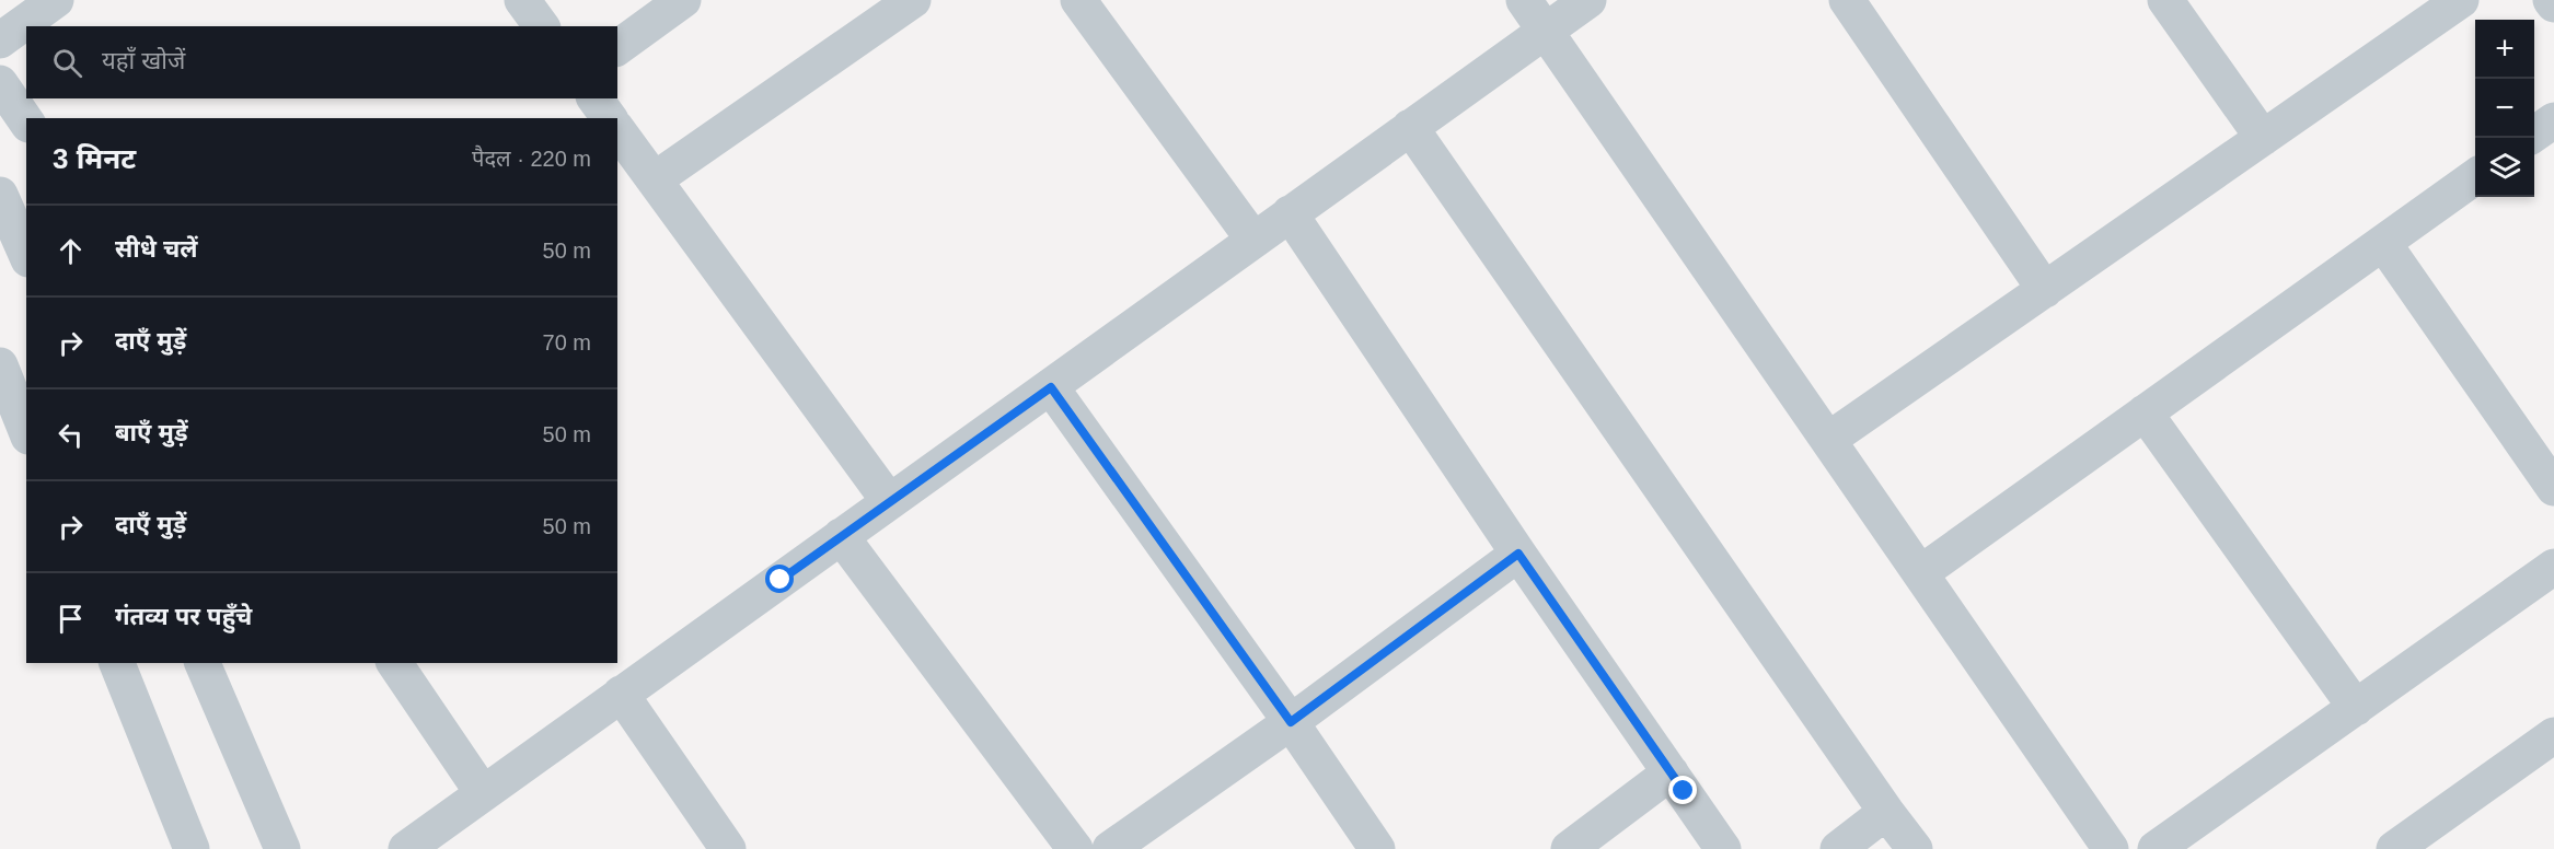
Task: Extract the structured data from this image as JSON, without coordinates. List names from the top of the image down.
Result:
{
  "page": {
    "map_buttons": ["+", "−"],
    "search": "यहाँ खोजें",
    "heading": ["3 मिनट", "पैदल · 220 m"],
    "list": [
      ["सीधे चलें", "50 m"],
      ["दाएँ मुड़ें", "70 m"],
      ["बाएँ मुड़ें", "50 m"],
      ["दाएँ मुड़ें", "50 m"],
      "गंतव्य पर पहुँचे"
    ]
  }
}
